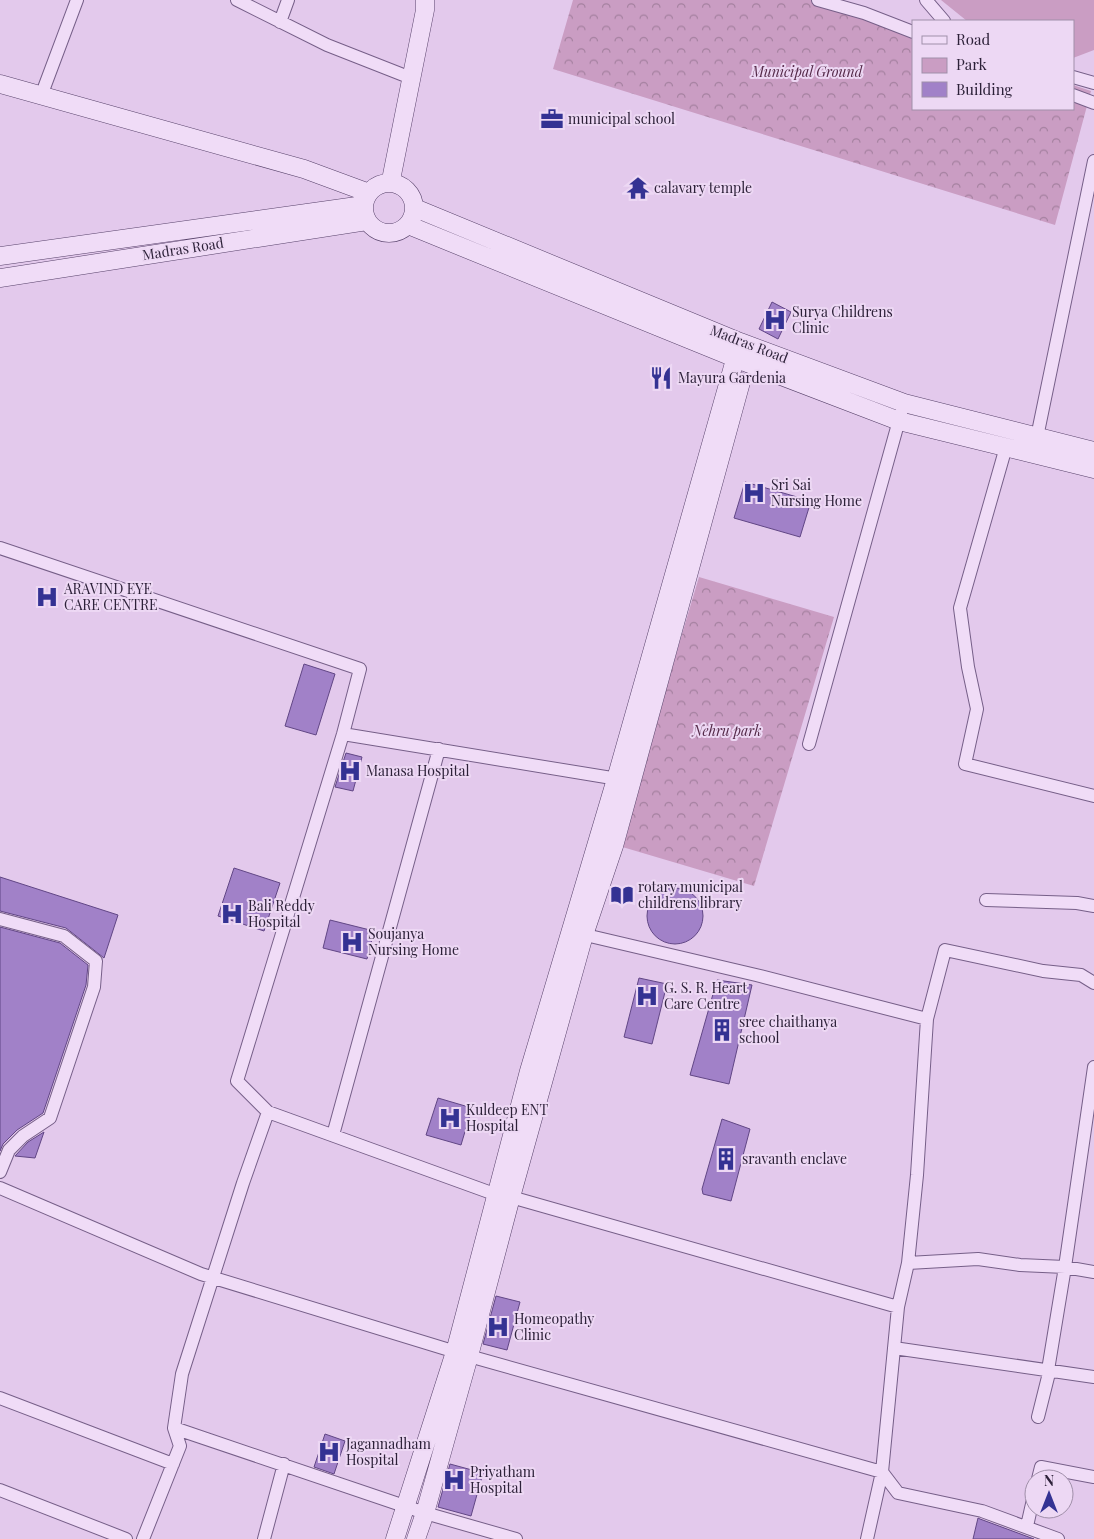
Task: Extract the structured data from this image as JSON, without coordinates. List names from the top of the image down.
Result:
{
  "streets": {
    "main road": ["Madras Road"]
  },
  "parks": ["Municipal Ground", "Nehru park"],
  "places": {
    "office": ["municipal school"],
    "temple": ["calavary temple"],
    "hospital": [
      "Surya Childrens Clinic",
      "Sri Sai Nursing Home",
      "ARAVIND EYE CARE CENTRE",
      "Manasa Hospital",
      "Bali Reddy Hospital",
      "Soujanya Nursing Home",
      "G. S. R. Heart Care Centre",
      "Kuldeep ENT Hospital",
      "Homeopathy Clinic",
      "Jagannadham Hospital",
      "Priyatham Hospital"
    ],
    "restaurant": ["Mayura Gardenia"],
    "library": ["rotary municipal childrens library"],
    "building": ["sree chaithanya school", "sravanth enclave"]
  },
  "legend": ["Road", "Park", "Building"],
  "north": "top"
}
